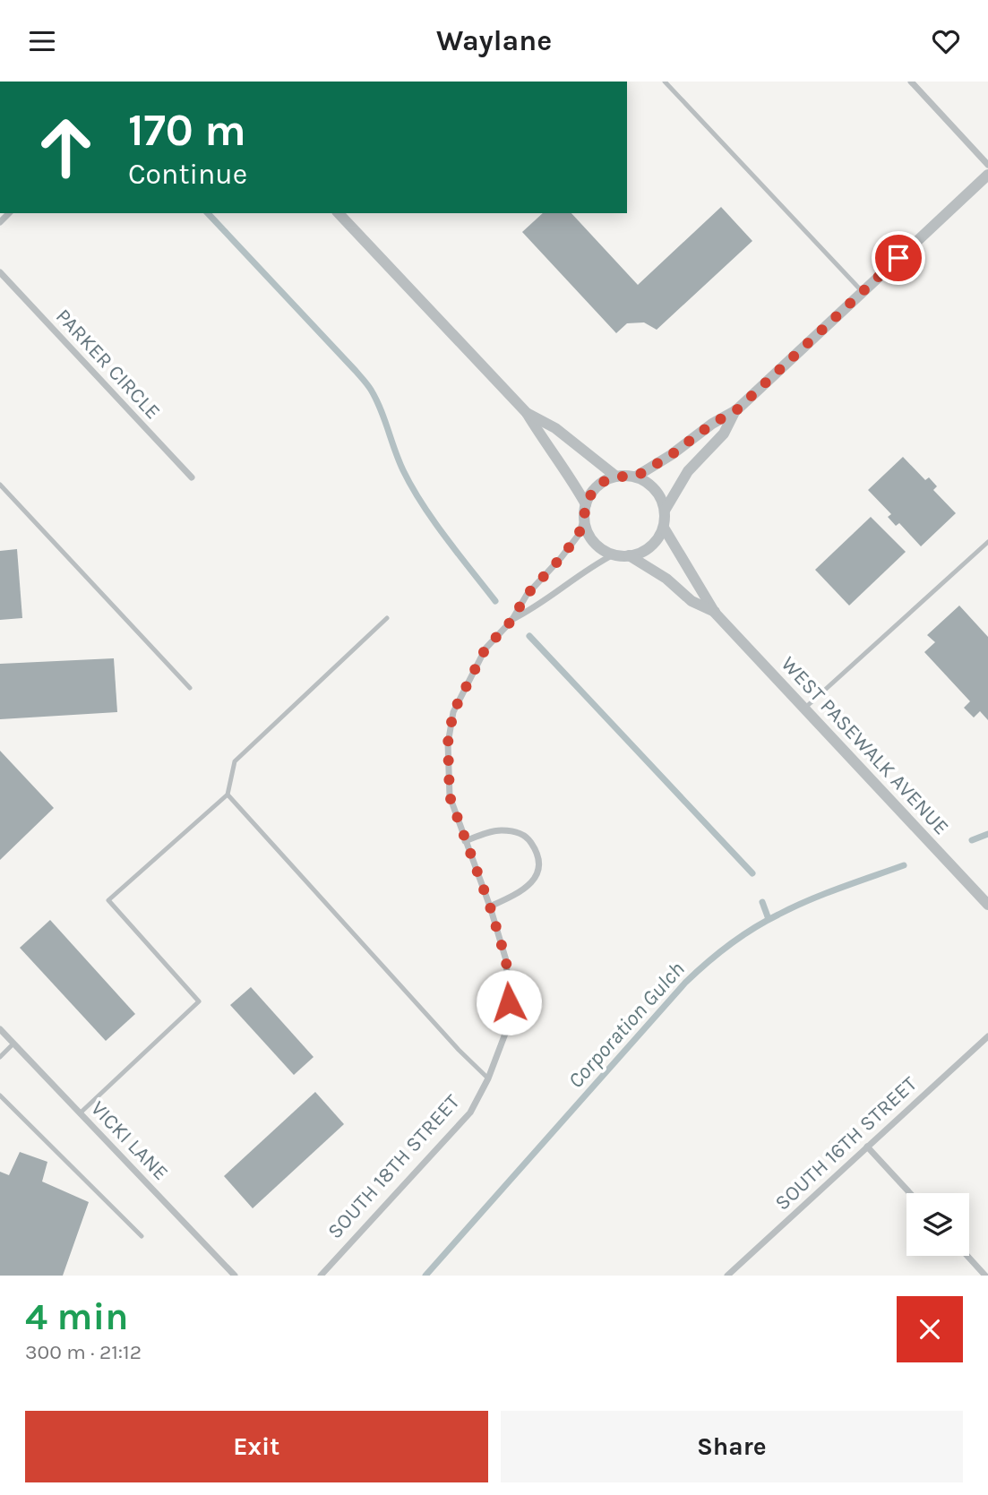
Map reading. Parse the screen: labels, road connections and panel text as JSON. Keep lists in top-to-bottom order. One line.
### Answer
{"streets":{"street":["PARKER CIRCLE","WEST PASEWALK AVENUE","VICKI LANE","SOUTH 16TH STREET","SOUTH 18TH STREET"]},"crossings":[["WEST PASEWALK AVENUE","SOUTH 18TH STREET"]],"water":["Corporation Gulch"],"page":{"header":"Waylane","turn":["170 m","Continue"],"heading":["4 min","300 m · 21:12"],"buttons":["Exit","Share"]}}
